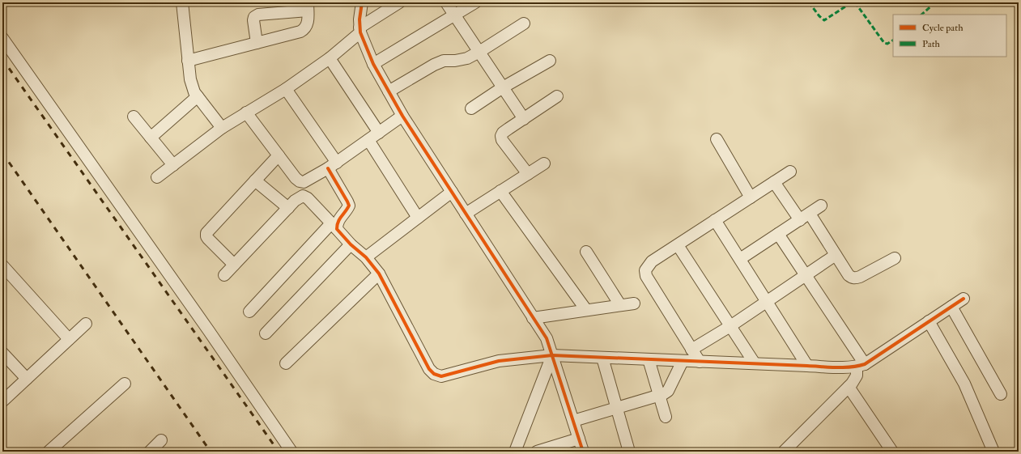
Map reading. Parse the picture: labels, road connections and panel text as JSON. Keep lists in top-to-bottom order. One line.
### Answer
{"legend":["Cycle path","Path"]}
